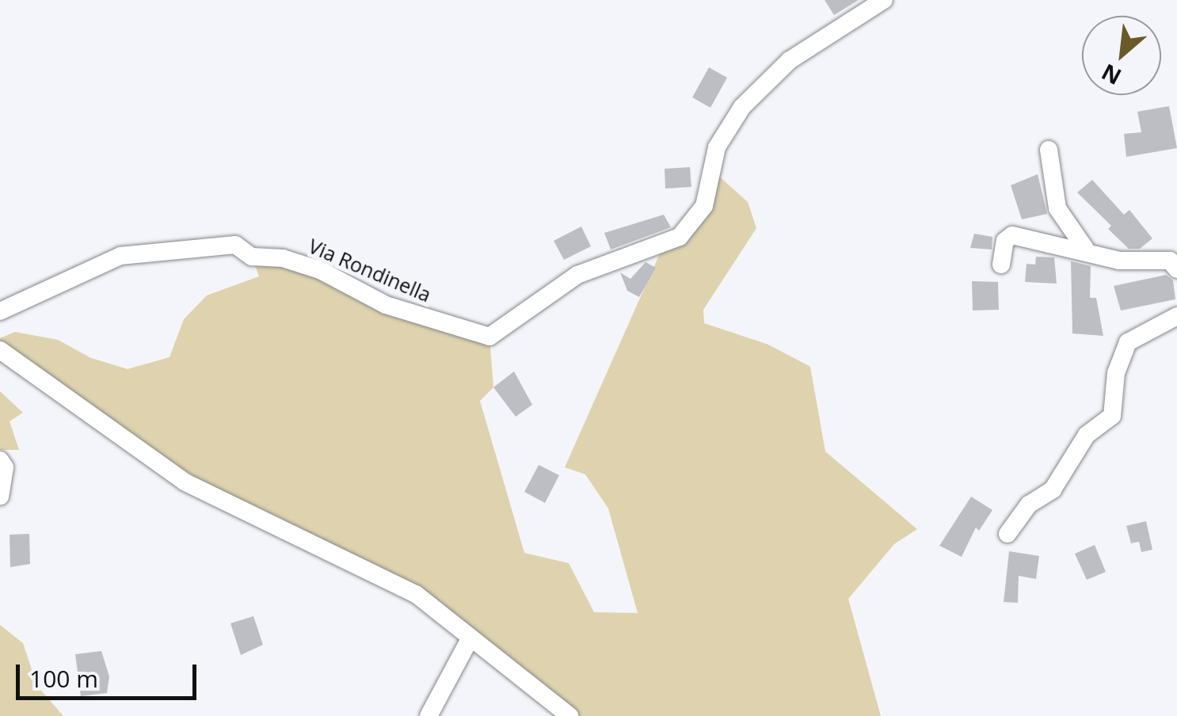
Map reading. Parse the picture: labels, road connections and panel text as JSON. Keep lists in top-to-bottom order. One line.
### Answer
{"streets":{"street":["Via Rondinella"]},"scale_bar":"100 m","north":"bottom left"}
